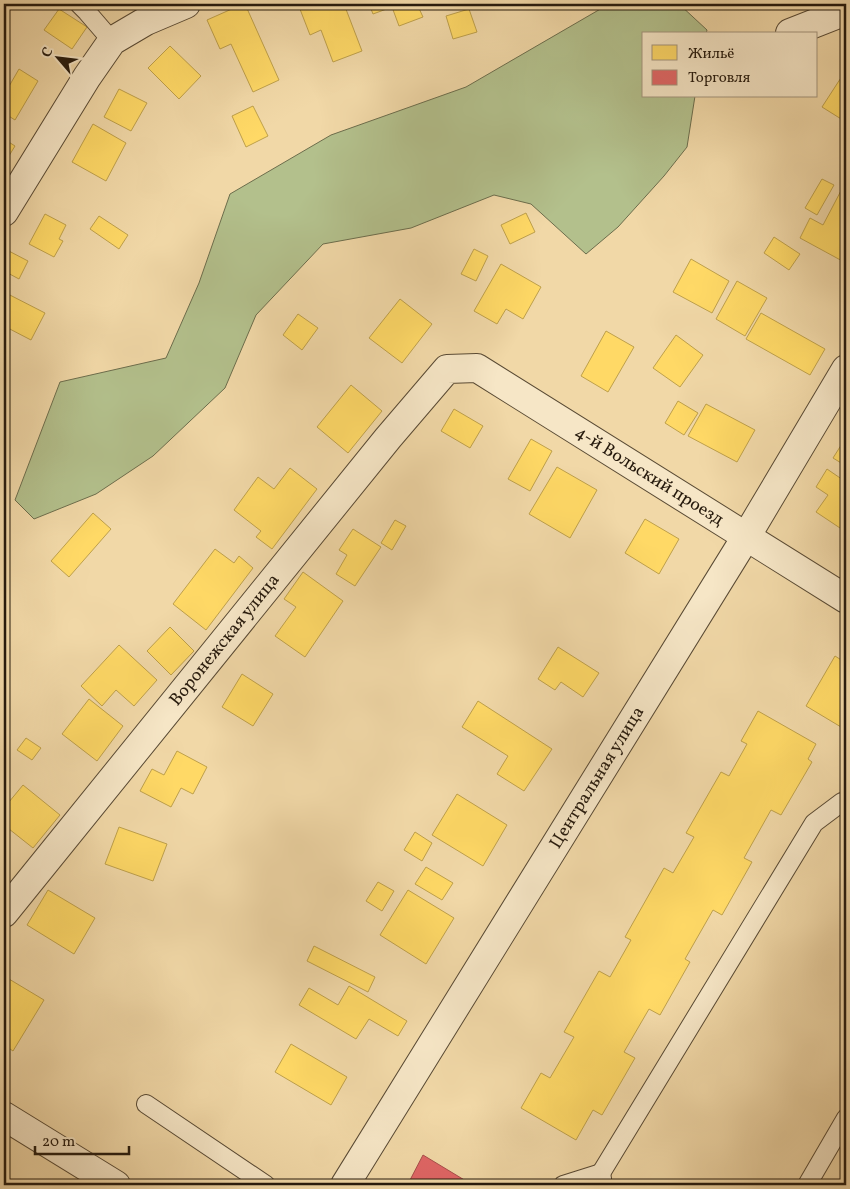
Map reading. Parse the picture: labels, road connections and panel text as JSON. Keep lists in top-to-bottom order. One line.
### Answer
{"streets":{"street":["4-й Вольский проезд","Воронежская улица","Центральная улица"]},"crossings":[["4-й Вольский проезд","Воронежская улица"],["4-й Вольский проезд","Центральная улица"]],"legend":["Жильё","Торговля"],"scale_bar":"20 m","north":"top left"}
